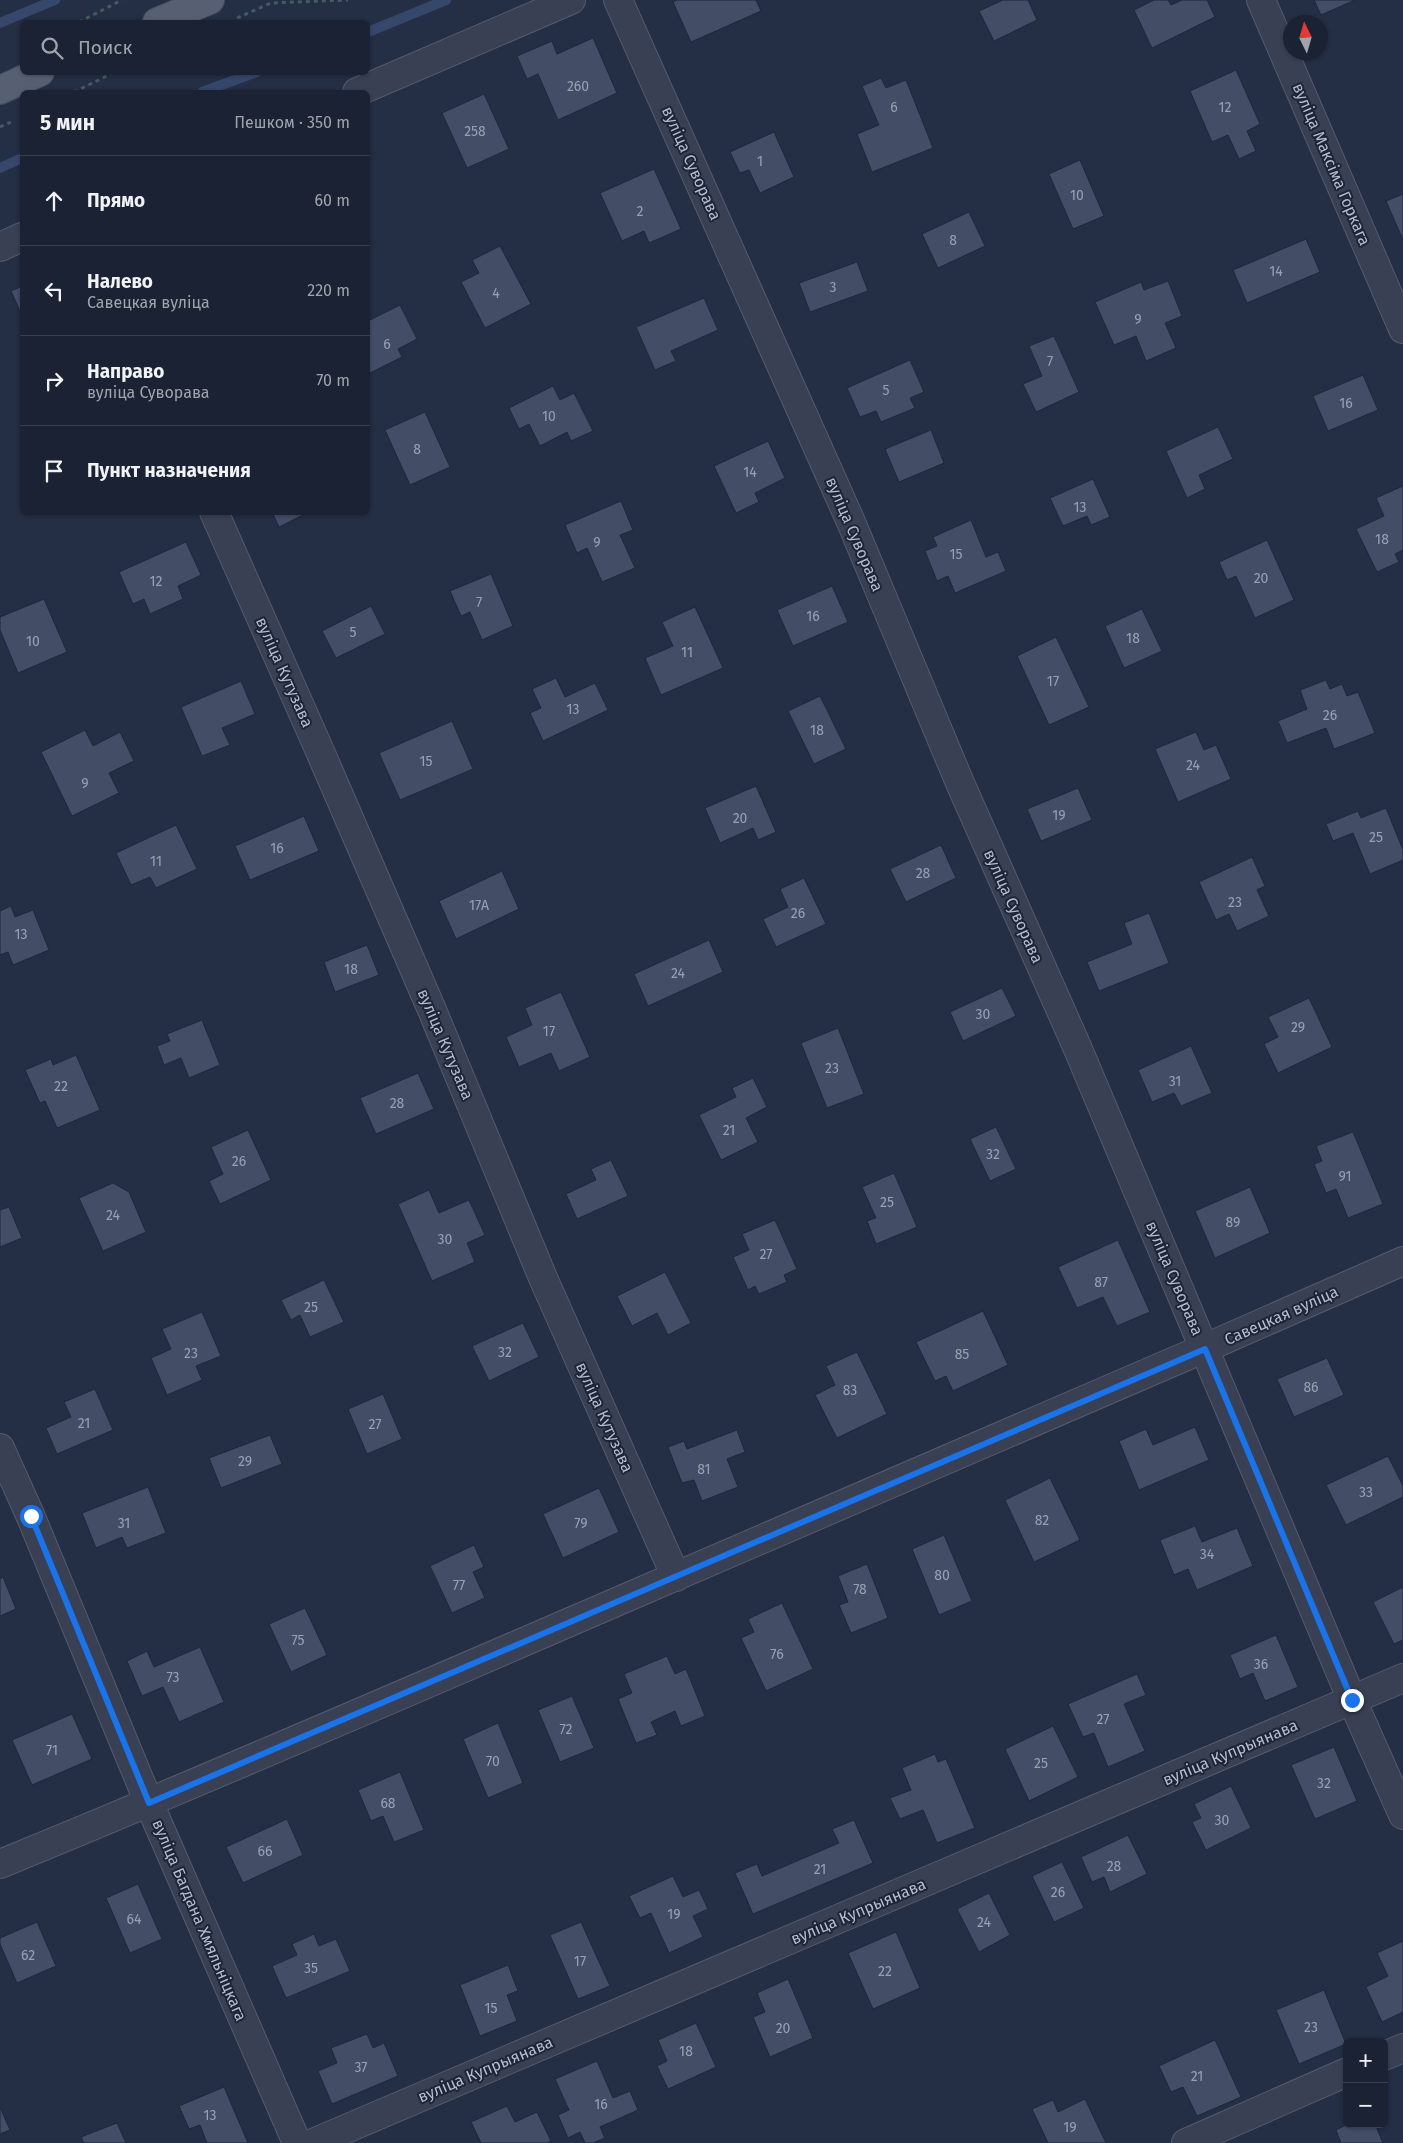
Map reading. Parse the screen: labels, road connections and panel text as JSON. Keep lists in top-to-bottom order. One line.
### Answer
{"streets":{"street":["вуліца Суворава","вуліца Максіма Горкага","вуліца Кутузава","Савецкая вуліца","вуліца Купрыянава","вуліца Багдана Хмяльніцкага"]},"crossings":[["вуліца Суворава","Савецкая вуліца"],["вуліца Суворава","вуліца Купрыянава"],["вуліца Кутузава","Савецкая вуліца"],["Савецкая вуліца","вуліца Багдана Хмяльніцкага"]],"house_numbers":["260","6","12","258","1","10","2","8","14","3","4","9","6","7","5","16","10","8","14","13","18","9","15","20","12","7","16","5","18","10","11","17","13","26","18","15","24","9","19","20","25","16","11","28","23","17А","26","13","18","24","30","29","17","23","31","22","28","21","32","26","91","25","24","89","30","27","87","25","32","23","85","86","83","21","27","29","81","33","82","31","79","34","80","77","78","75","76","36","73","27","72","71","70","25","32","68","30","66","28","21","26","19","64","24","62","17","35","22","15","23","20","18","37","21","16","13","19"],"north":"top","page":{"search":"Поиск","heading":["5 мин","Пешком · 350 m"],"list":[["Прямо","60 m"],["Налево","Савецкая вуліца","220 m"],["Направо","вуліца Суворава","70 m"],"Пункт назначения"],"map_buttons":["+","−"]}}
